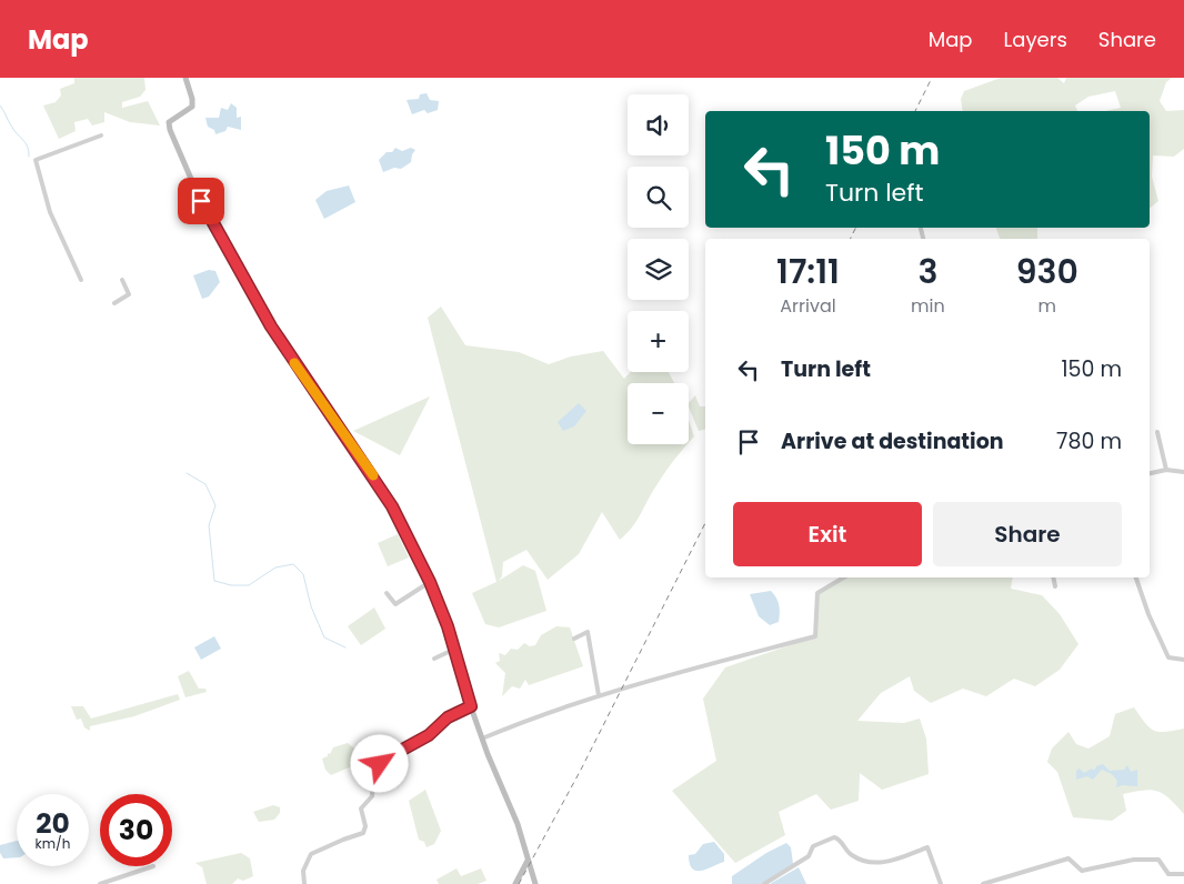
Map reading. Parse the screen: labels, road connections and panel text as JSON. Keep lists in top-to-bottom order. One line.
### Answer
{"page":{"header":"Map","nav":["Map","Layers","Share"],"map_buttons":["+","−"],"turn":["150 m","Turn left"],"eta":["17:11","Arrival","3","min","930","m"],"list":[{"name":"Turn left","value":"150 m"},{"name":"Arrive at destination","value":"780 m"}],"buttons":["Exit","Share"],"speed":"20 km/h","limit":"30"}}
